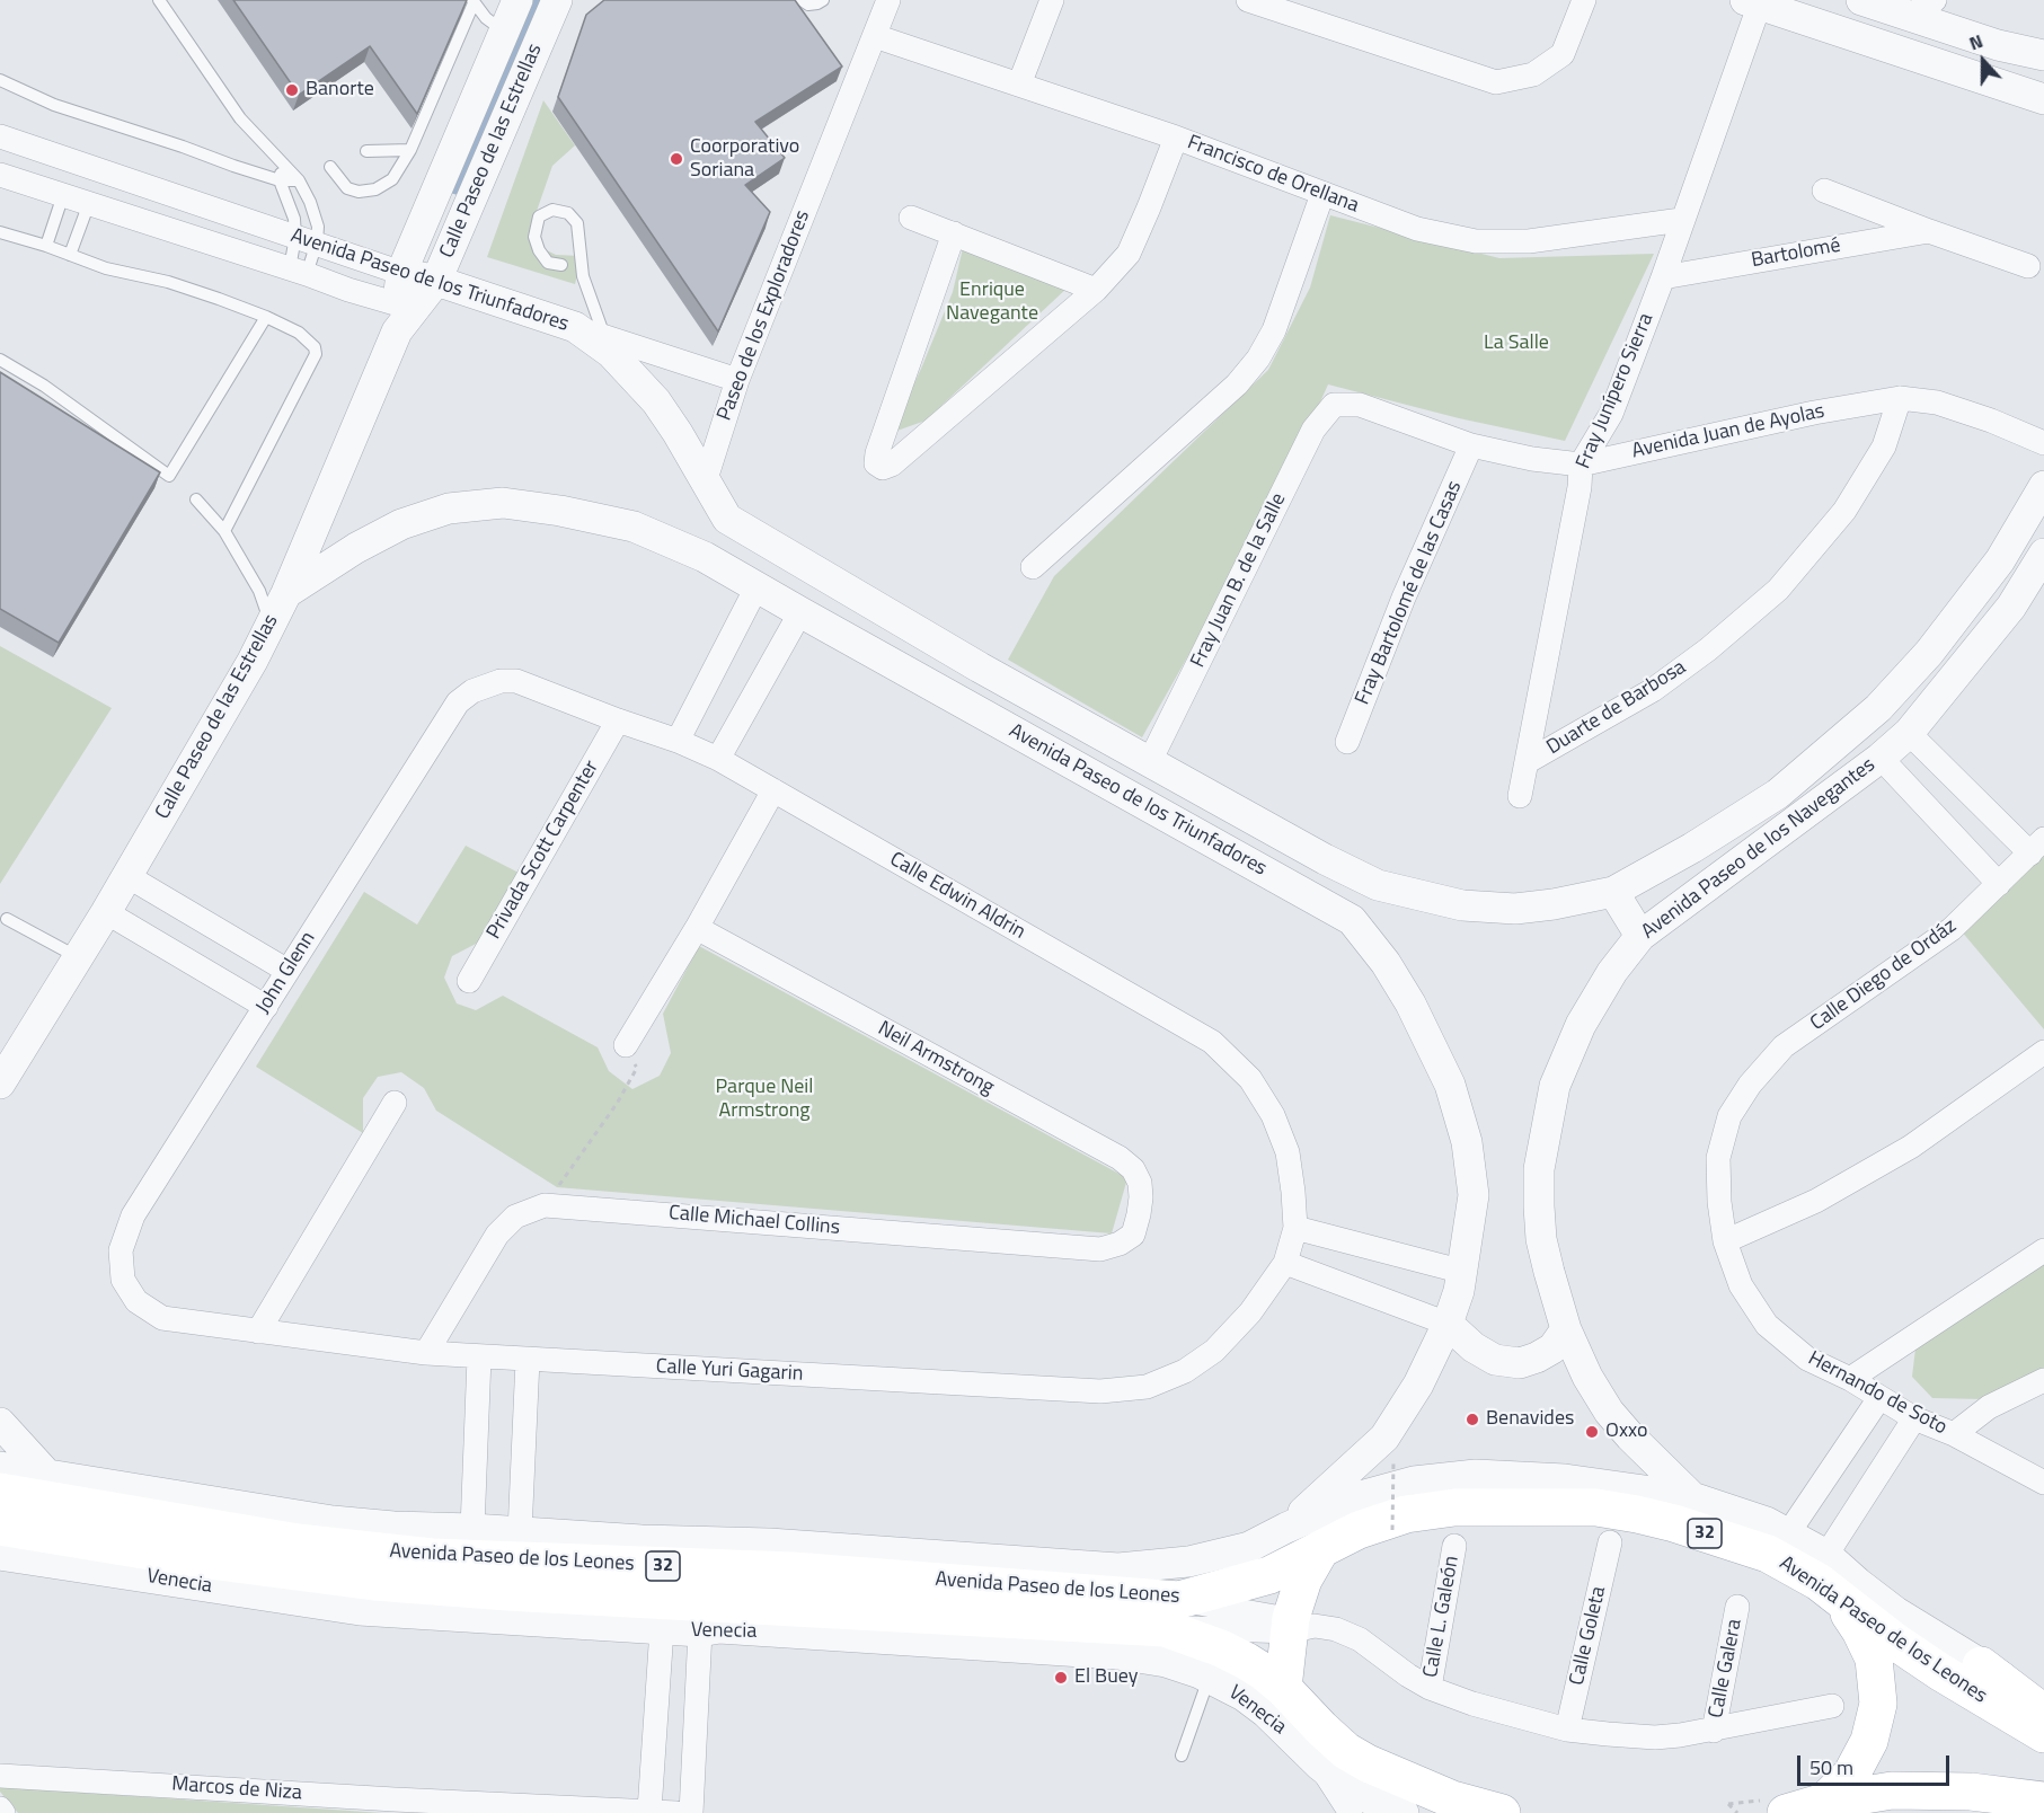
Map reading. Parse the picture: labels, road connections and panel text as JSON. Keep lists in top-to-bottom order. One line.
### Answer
{"streets":{"main road":["32","Avenida Paseo de los Leones"],"street":["Calle Paseo de las Estrellas","Francisco de Orellana","Bartolomé","Avenida Paseo de los Triunfadores","Paseo de los Exploradores","Fray Junípero Sierra","Avenida Juan de Ayolas","Fray Juan B. de la Salle","Fray Bartolomé de las Casas","Duarte de Barbosa","Avenida Paseo de los Navegantes","Privada Scott Carpenter","Calle Edwin Aldrin","John Glenn","Calle Diego de Ordáz","Neil Armstrong","Calle Michael Collins","Calle Yuri Gagarin","Hernando de Soto","Venecia","Calle L. Galeón","Calle Goleta","Calle Galera","Marcos de Niza"]},"crossings":[["Calle Paseo de las Estrellas","Avenida Paseo de los Triunfadores"],["Francisco de Orellana","Paseo de los Exploradores"],["Francisco de Orellana","Fray Junípero Sierra"],["Bartolomé","Fray Junípero Sierra"],["Avenida Paseo de los Triunfadores","Paseo de los Exploradores"],["Avenida Paseo de los Triunfadores","Fray Juan B. de la Salle"],["Avenida Paseo de los Triunfadores","Avenida Paseo de los Navegantes"],["Fray Junípero Sierra","Avenida Juan de Ayolas"],["Fray Junípero Sierra","Duarte de Barbosa"],["Avenida Juan de Ayolas","Fray Juan B. de la Salle"],["Avenida Juan de Ayolas","Fray Bartolomé de las Casas"],["Avenida Juan de Ayolas","Duarte de Barbosa"],["Privada Scott Carpenter","Calle Edwin Aldrin"],["Calle Edwin Aldrin","John Glenn"],["Calle Edwin Aldrin","Calle Yuri Gagarin"],["John Glenn","Calle Yuri Gagarin"],["Calle Diego de Ordáz","Hernando de Soto"],["Neil Armstrong","Calle Michael Collins"],["Calle Michael Collins","Calle Yuri Gagarin"]],"parks":["Enrique Navegante","La Salle","Parque Neil Armstrong"],"places":["Banorte","Coorporativo Soriana","Benavides","Oxxo","El Buey"],"scale_bar":"50 m","north":"top"}
